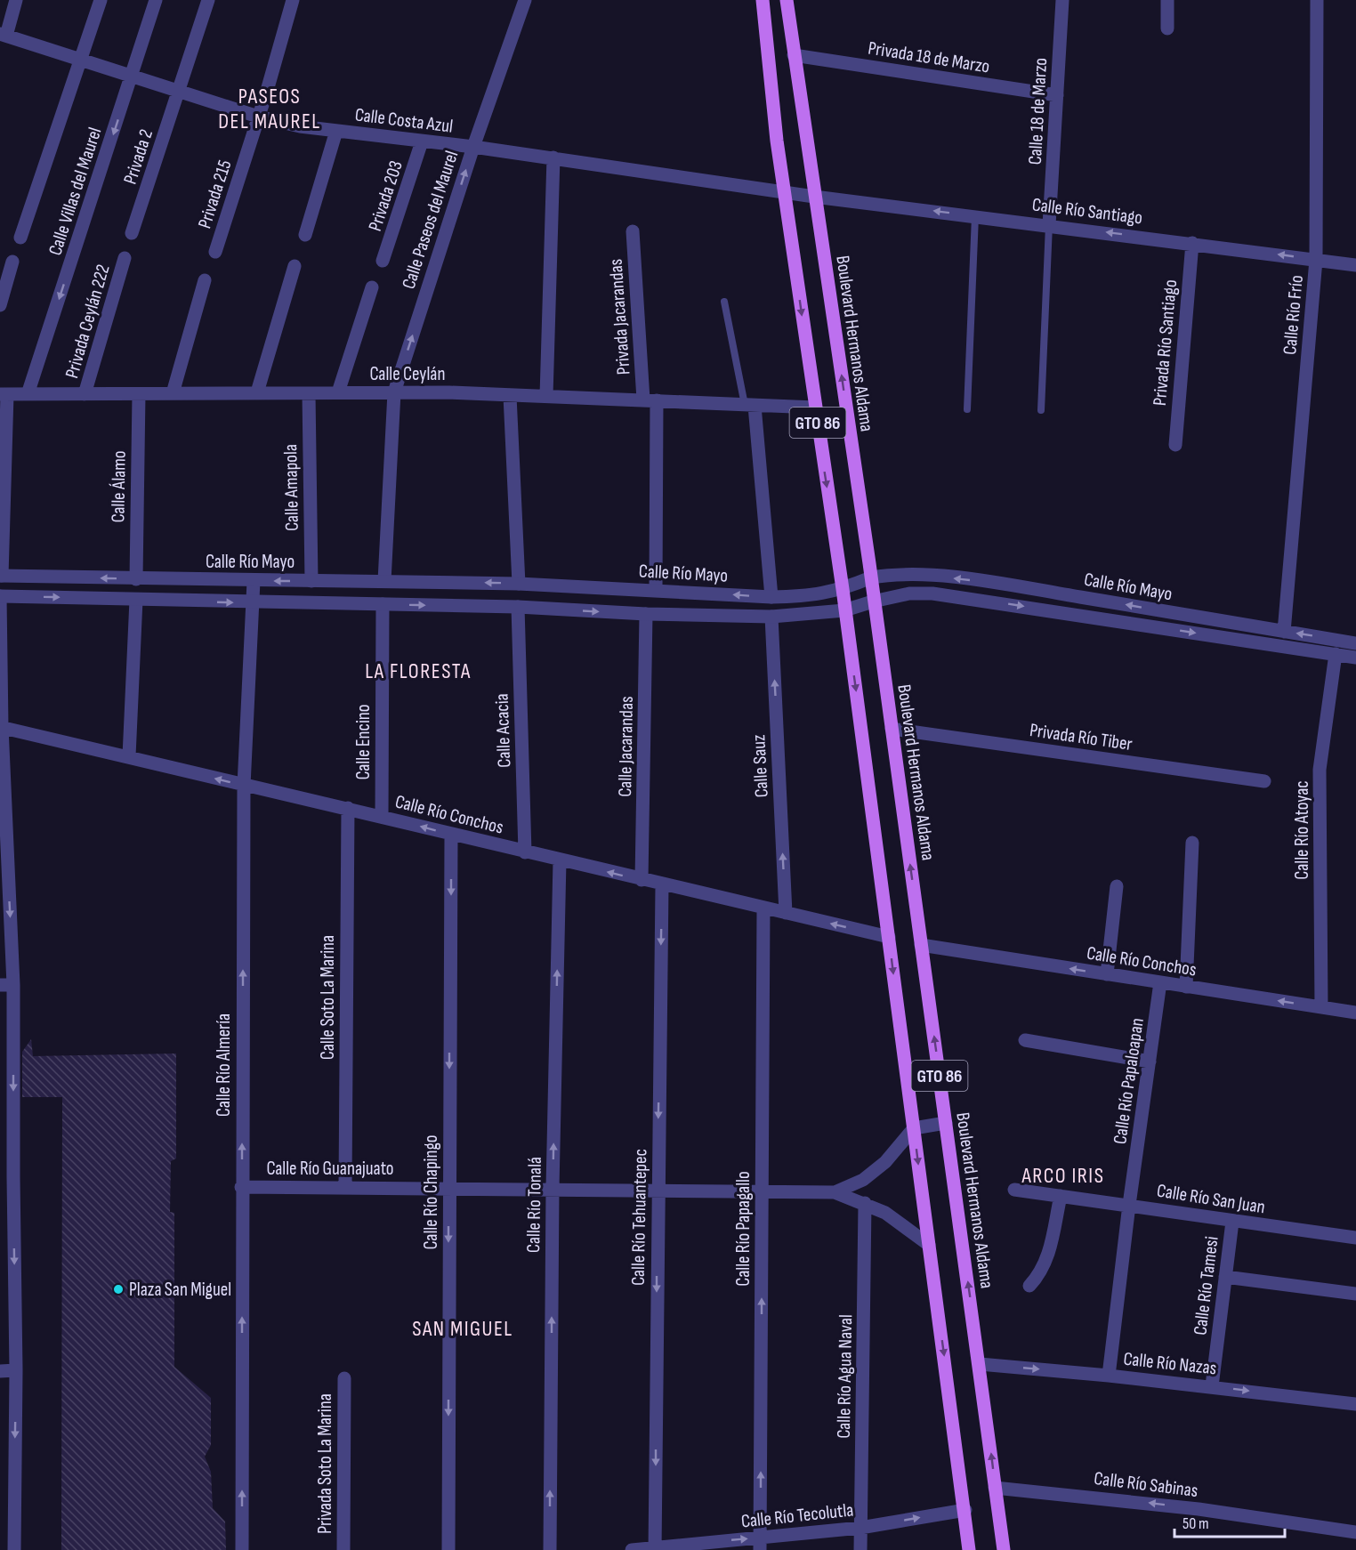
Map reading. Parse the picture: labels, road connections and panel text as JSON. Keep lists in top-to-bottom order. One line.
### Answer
{"streets":{"main road":["Boulevard Hermanos Aldama","GTO 86"],"street":["Privada 18 de Marzo","Calle 18 de Marzo","Calle Costa Azul","Privada 2","Calle Villas del Maurel","Privada 215","Privada 203","Calle Río Santiago","Calle Paseos del Maurel","Calle Río Frío","Privada Jacarandas","Privada Ceylán 222","Privada Río Santiago","Calle Ceylán","Calle Álamo","Calle Amapola","Calle Río Mayo","Calle Acacia","Privada Río Tiber","Calle Encino","Calle Jacarandas","Calle Sauz","Calle Río Conchos","Calle Río Atoyac","Calle Soto La Marina","Calle Río Almería","Calle Río Papaloapan","Calle Río Guanajuato","Calle Río Chapingo","Calle Río San Juan","Calle Río Tonalá","Calle Río Tehuantepec","Calle Río Papagallo","Calle Río Tamesi","Calle Río Nazas","Calle Río Agua Naval","Privada Soto La Marina","Calle Río Sabinas","Calle Río Tecolutla"]},"crossings":[["Privada 18 de Marzo","Calle 18 de Marzo"],["Privada 18 de Marzo","Boulevard Hermanos Aldama"],["Calle 18 de Marzo","Calle Río Santiago"],["Calle Costa Azul","Privada 2"],["Calle Costa Azul","Calle Villas del Maurel"],["Calle Costa Azul","Privada 215"],["Calle Costa Azul","Privada 203"],["Calle Costa Azul","Calle Río Santiago"],["Calle Costa Azul","Calle Paseos del Maurel"],["Calle Costa Azul","Boulevard Hermanos Aldama"],["Calle Costa Azul","GTO 86"],["Calle Villas del Maurel","Calle Ceylán"],["Calle Río Santiago","Calle Río Frío"],["Calle Río Santiago","Privada Río Santiago"],["Calle Río Santiago","Boulevard Hermanos Aldama"],["Calle Paseos del Maurel","Calle Ceylán"],["Calle Río Frío","Calle Río Mayo"],["Privada Jacarandas","Calle Ceylán"],["Privada Ceylán 222","Calle Ceylán"],["Boulevard Hermanos Aldama","Calle Río Mayo"],["Boulevard Hermanos Aldama","Privada Río Tiber"],["Boulevard Hermanos Aldama","Calle Río Conchos"],["Boulevard Hermanos Aldama","Calle Río Nazas"],["Boulevard Hermanos Aldama","Calle Río Sabinas"],["Calle Ceylán","GTO 86"],["Calle Ceylán","Calle Álamo"],["Calle Ceylán","Calle Amapola"],["GTO 86","Calle Río Mayo"],["GTO 86","Calle Río Conchos"],["GTO 86","Calle Río Guanajuato"],["GTO 86","Calle Río Tecolutla"],["Calle Álamo","Calle Río Mayo"],["Calle Amapola","Calle Río Mayo"],["Calle Río Mayo","Calle Acacia"],["Calle Río Mayo","Calle Encino"],["Calle Río Mayo","Calle Jacarandas"],["Calle Río Mayo","Calle Sauz"],["Calle Río Mayo","Calle Río Atoyac"],["Calle Río Mayo","Calle Río Almería"],["Calle Acacia","Calle Río Conchos"],["Calle Encino","Calle Río Conchos"],["Calle Jacarandas","Calle Río Conchos"],["Calle Sauz","Calle Río Conchos"],["Calle Río Conchos","Calle Río Atoyac"],["Calle Río Conchos","Calle Soto La Marina"],["Calle Río Conchos","Calle Río Almería"],["Calle Río Conchos","Calle Río Papaloapan"],["Calle Río Conchos","Calle Río Chapingo"],["Calle Río Conchos","Calle Río Tonalá"],["Calle Río Conchos","Calle Río Tehuantepec"],["Calle Río Conchos","Calle Río Papagallo"],["Calle Soto La Marina","Calle Río Guanajuato"],["Calle Río Almería","Calle Río Guanajuato"],["Calle Río Papaloapan","Calle Río San Juan"],["Calle Río Papaloapan","Calle Río Nazas"],["Calle Río Guanajuato","Calle Río Chapingo"],["Calle Río Guanajuato","Calle Río Tonalá"],["Calle Río Guanajuato","Calle Río Tehuantepec"],["Calle Río Guanajuato","Calle Río Papagallo"],["Calle Río Guanajuato","Calle Río Agua Naval"],["Calle Río San Juan","Calle Río Tamesi"],["Calle Río Tehuantepec","Calle Río Tecolutla"],["Calle Río Papagallo","Calle Río Tecolutla"],["Calle Río Tamesi","Calle Río Nazas"],["Calle Río Agua Naval","Calle Río Tecolutla"]],"one_way":["Calle Río Santiago","Calle Sauz","Calle Río Conchos","Calle Río Almería","Calle Río Chapingo","Calle Río Tonalá","Calle Río Tehuantepec","Calle Río Papagallo","Calle Río Sabinas","Calle Río Tecolutla"],"districts":["PASEOS DEL MAUREL","LA FLORESTA","ARCO IRIS","SAN MIGUEL"],"places":["Plaza San Miguel"],"scale_bar":"50 m"}
